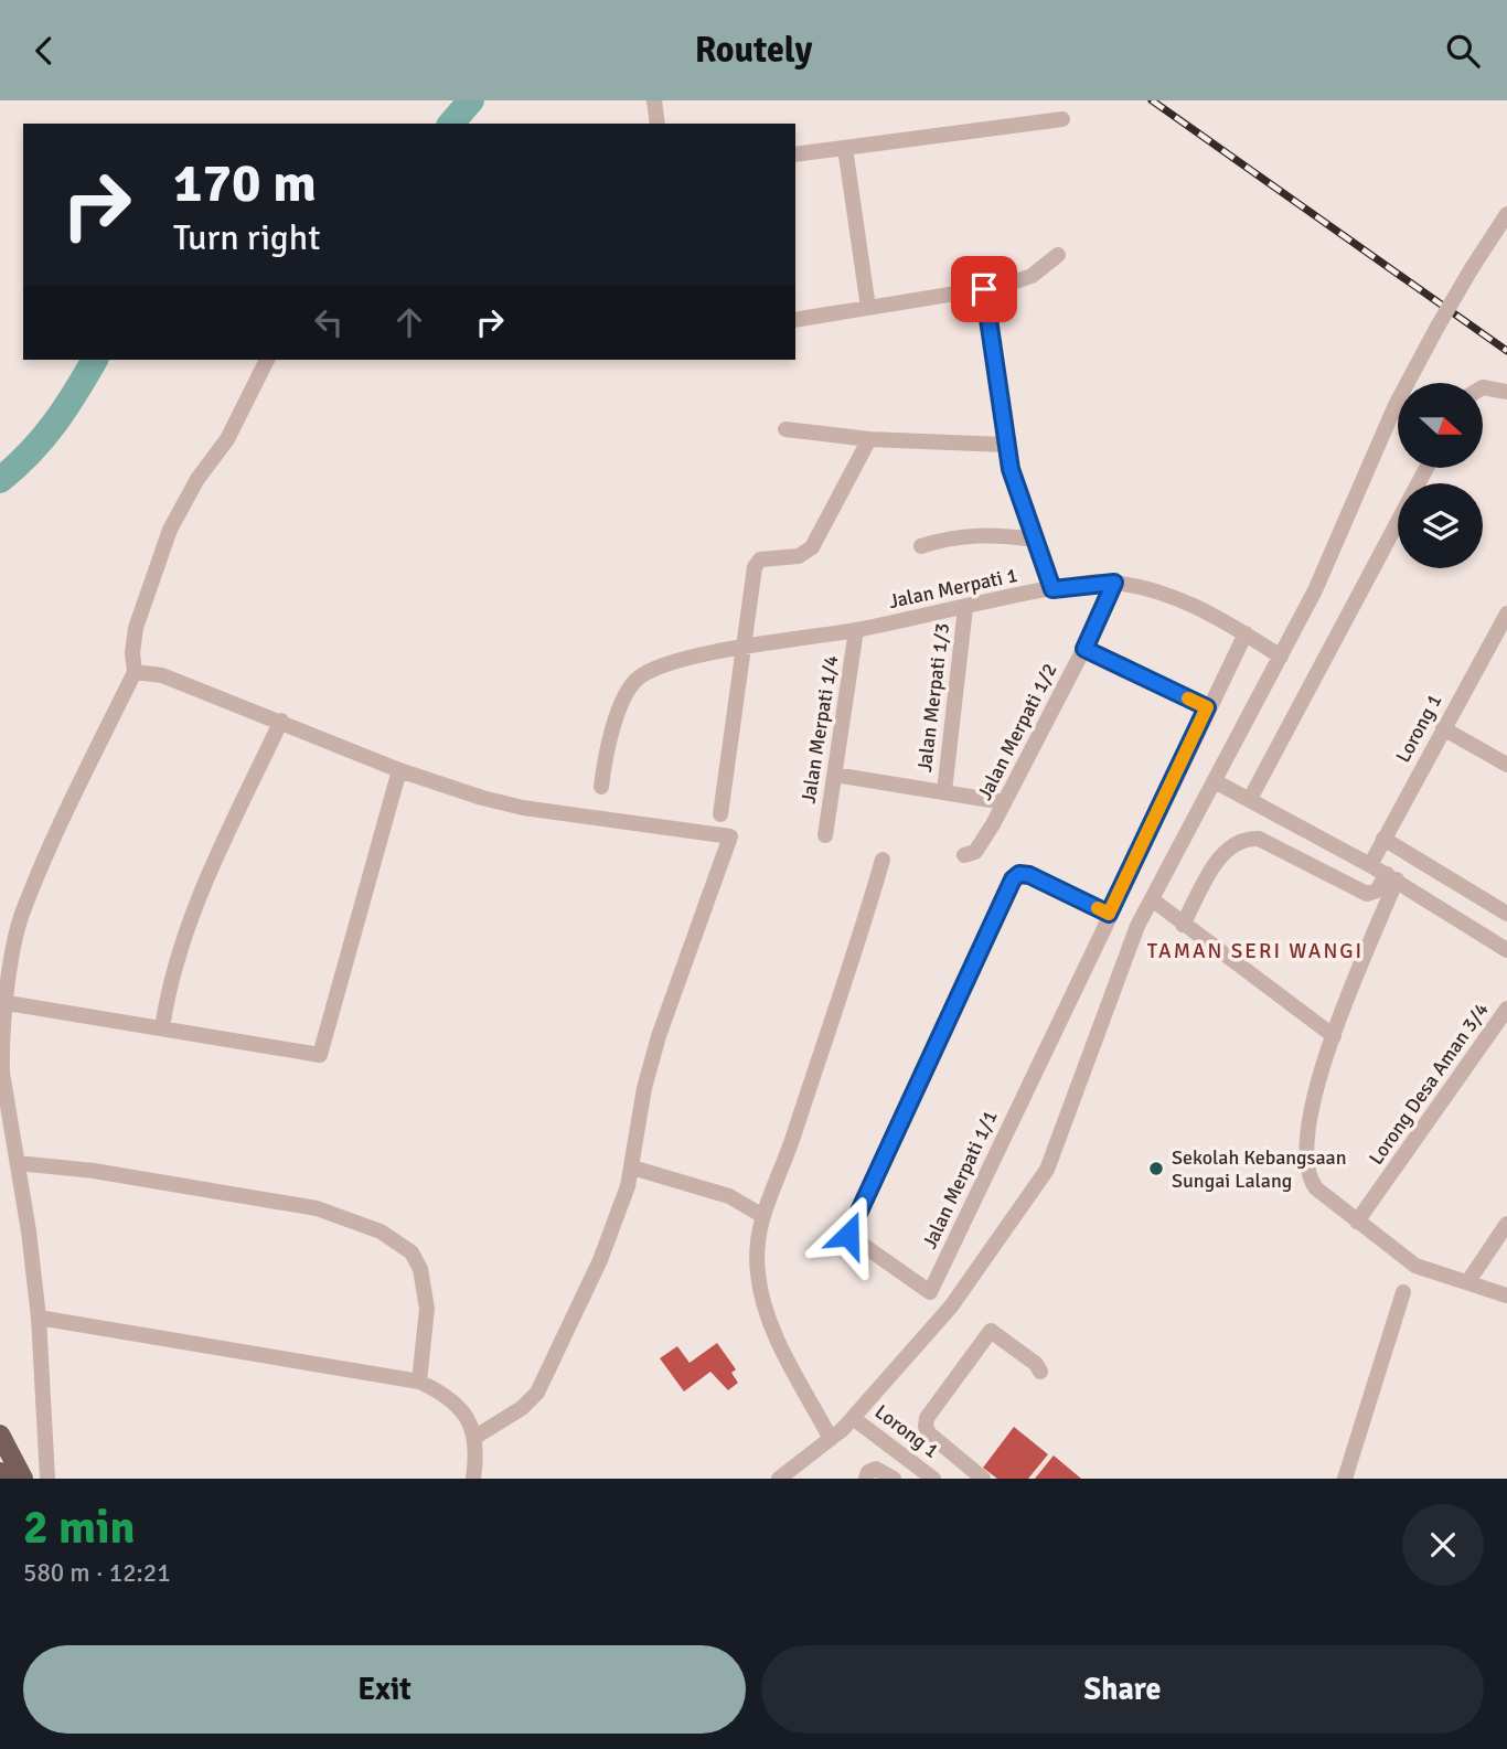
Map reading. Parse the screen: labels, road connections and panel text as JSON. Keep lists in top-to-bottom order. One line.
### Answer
{"streets":{"street":["Jalan Merpati 1","Jalan Merpati 1/3","Lorong 1","Jalan Merpati 1/4","Jalan Merpati 1/2","Lorong Desa Aman 3/4","Jalan Merpati 1/1"]},"crossings":[["Jalan Merpati 1","Jalan Merpati 1/3"],["Jalan Merpati 1","Jalan Merpati 1/4"],["Jalan Merpati 1","Jalan Merpati 1/2"],["Jalan Merpati 1","Jalan Merpati 1/1"]],"districts":["TAMAN SERI WANGI"],"places":["Sekolah Kebangsaan Sungai Lalang"],"north":"right","page":{"header":"Routely","turn":["170 m","Turn right"],"heading":["2 min","580 m · 12:21"],"buttons":["Exit","Share"]}}
